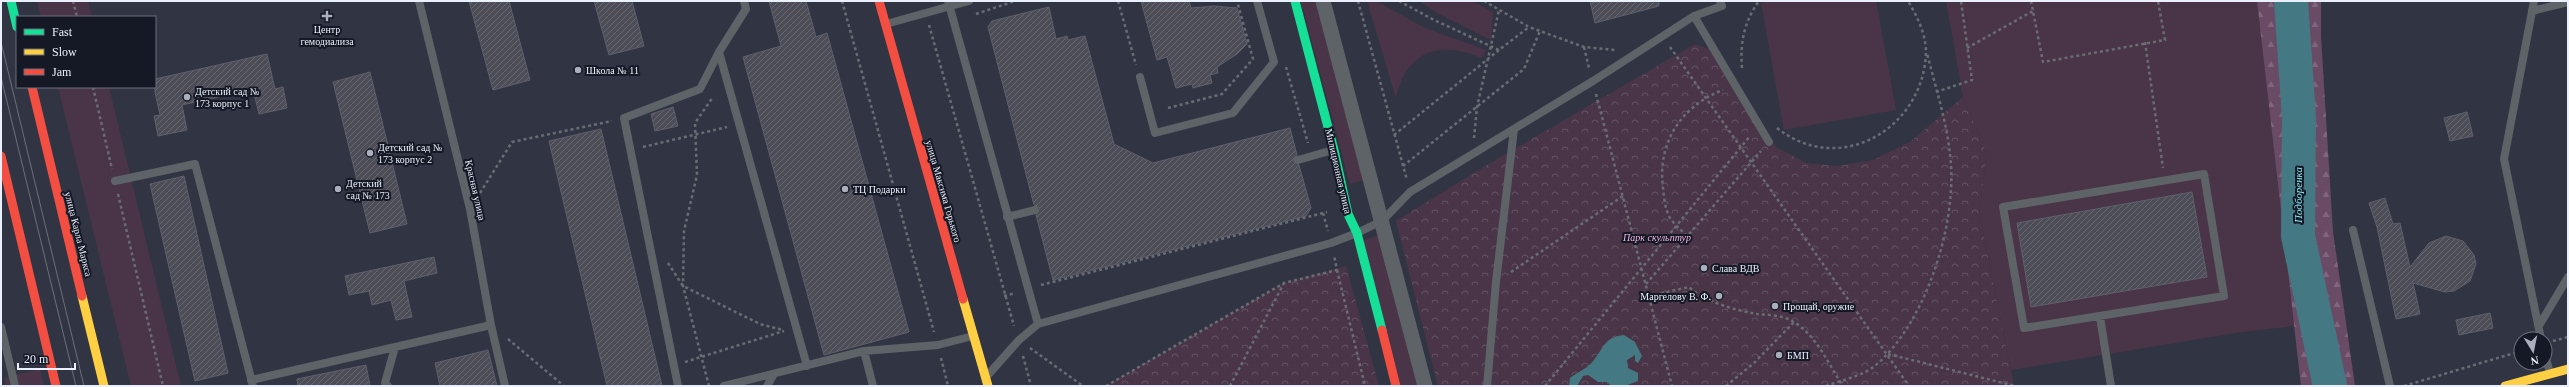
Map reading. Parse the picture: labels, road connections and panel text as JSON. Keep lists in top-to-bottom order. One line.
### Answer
{"streets":{"main road":["Милиционная улица","улица Максима Горького","улица Карла Маркса"],"lane":["Красная улица"]},"water":["Подборенка"],"parks":["Парк скульптур"],"places":{"health":["Центр гемодиализа"],"other":["Школа № 11","Детский сад № 173 корпус 1","Детский сад № 173 корпус 2","Детский сад № 173","ТЦ Подарки","Слава ВДВ","Маргелову В. Ф.","Прощай, оружие","БМП"]},"legend":["Fast","Slow","Jam"],"scale_bar":"20 m","north":"bottom"}
